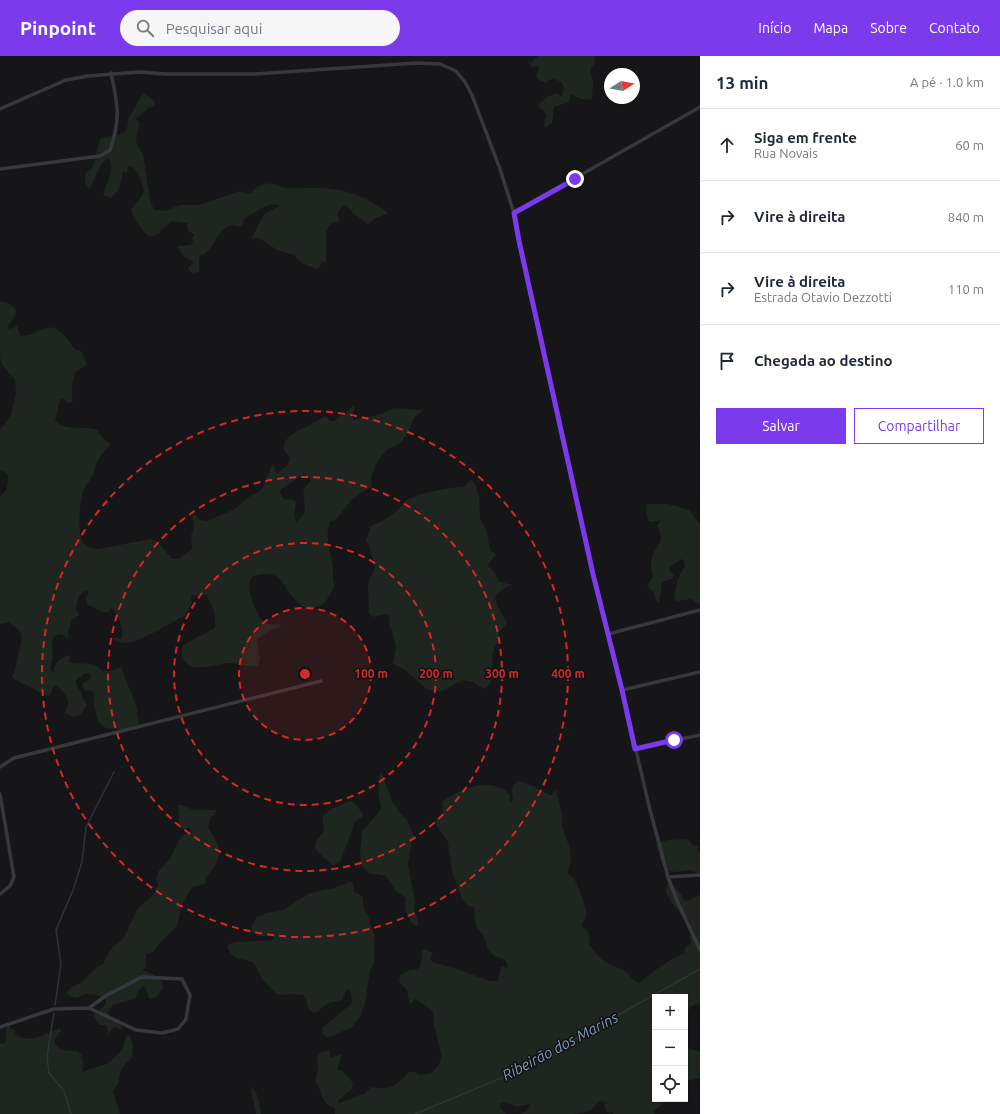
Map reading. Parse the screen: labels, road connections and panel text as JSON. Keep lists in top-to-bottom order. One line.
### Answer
{"water":["Ribeirão dos Marins"],"north":"right","page":{"header":"Pinpoint","search":"Pesquisar aqui","nav":["Início","Mapa","Sobre","Contato"],"heading":["13 min","A pé · 1.0 km"],"list":[["Siga em frente","Rua Novais","60 m"],["Vire à direita","840 m"],["Vire à direita","Estrada Otavio Dezzotti","110 m"],"Chegada ao destino"],"buttons":["Salvar","Compartilhar"],"map_buttons":["+","−"]},"rings":["100 m","200 m","300 m","400 m"]}
